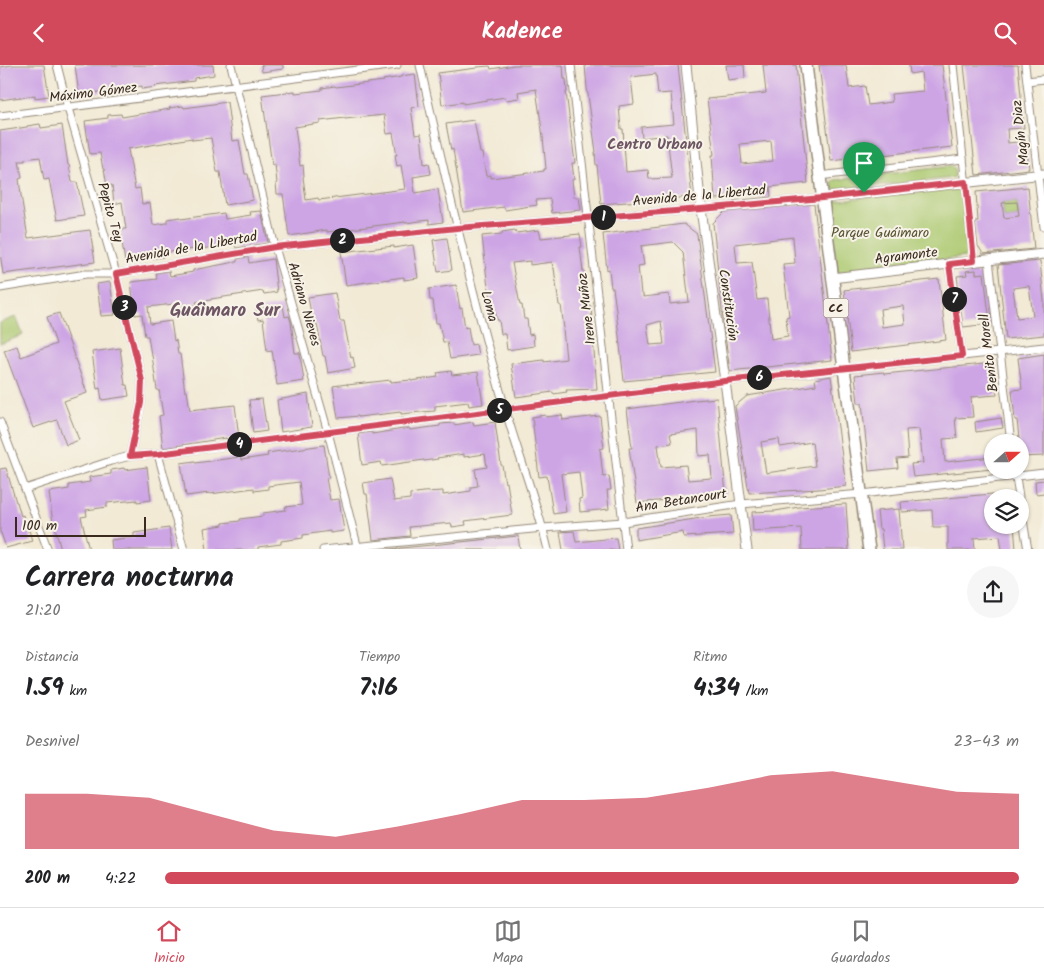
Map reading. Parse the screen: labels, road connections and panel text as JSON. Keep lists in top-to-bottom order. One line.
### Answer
{"streets":{"highway":["CC"],"street":["Máximo Gómez","Magín Diaz","Avenida de la Libertad","Pepito Tey","Agramonte","Adriano Nieves","Constitución","Loma","Irene Muñoz","Benito Morell","Ana Betancourt"]},"crossings":[["Máximo Gómez","Pepito Tey"],["Máximo Gómez","Adriano Nieves"],["Magín Diaz","Avenida de la Libertad"],["Avenida de la Libertad","Pepito Tey"],["Avenida de la Libertad","Adriano Nieves"],["Avenida de la Libertad","Constitución"],["Avenida de la Libertad","Loma"],["Avenida de la Libertad","CC"],["Avenida de la Libertad","Irene Muñoz"],["Agramonte","CC"],["Agramonte","Benito Morell"],["Adriano Nieves","Ana Betancourt"],["Constitución","Ana Betancourt"],["Loma","Ana Betancourt"],["CC","Ana Betancourt"],["Irene Muñoz","Ana Betancourt"]],"districts":["Centro Urbano","Guáimaro Sur"],"parks":["Parque Guáimaro"],"scale_bar":"100 m","north":"right","page":{"header":"Kadence","pins":["1","2","7","3","6","5","4"],"scale":"100 m","heading":["Carrera nocturna","21:20"],"stats":[["Distancia","1.59 km"],["Tiempo","7:16"],["Ritmo","4:34 /km"]],"chart":["Desnivel","23–43 m"],"list":[{"name":"200 m","note":"4:22"}],"tabs":["Inicio","Mapa","Guardados"]}}
